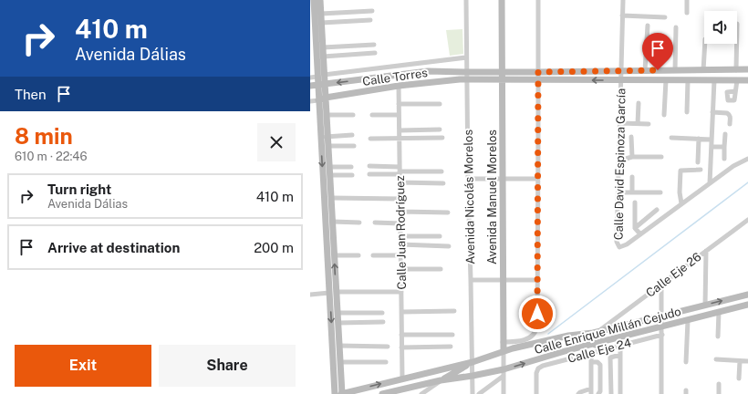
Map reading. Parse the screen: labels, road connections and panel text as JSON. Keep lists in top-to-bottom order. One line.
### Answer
{"streets":{"main road":["Calle Torres","Avenida Manuel Morelos","Calle Enrique Millán Cejudo"],"street":["Calle David Espinoza García","Avenida Nicolás Morelos","Calle Juan Rodríguez","Calle Eje 26","Calle Eje 24"]},"crossings":[["Calle Torres","Calle David Espinoza García"],["Calle Torres","Avenida Nicolás Morelos"],["Calle Torres","Avenida Manuel Morelos"],["Calle Torres","Calle Juan Rodríguez"],["Avenida Nicolás Morelos","Calle Enrique Millán Cejudo"],["Avenida Manuel Morelos","Calle Enrique Millán Cejudo"],["Calle Eje 26","Calle Enrique Millán Cejudo"]],"page":{"turn":["410 m","Avenida Dálias"],"then":"Then","heading":["8 min","610 m · 22:46"],"list":[{"name":"Turn right","note":"Avenida Dálias","value":"410 m"},{"name":"Arrive at destination","value":"200 m"}],"buttons":["Exit","Share"]}}
